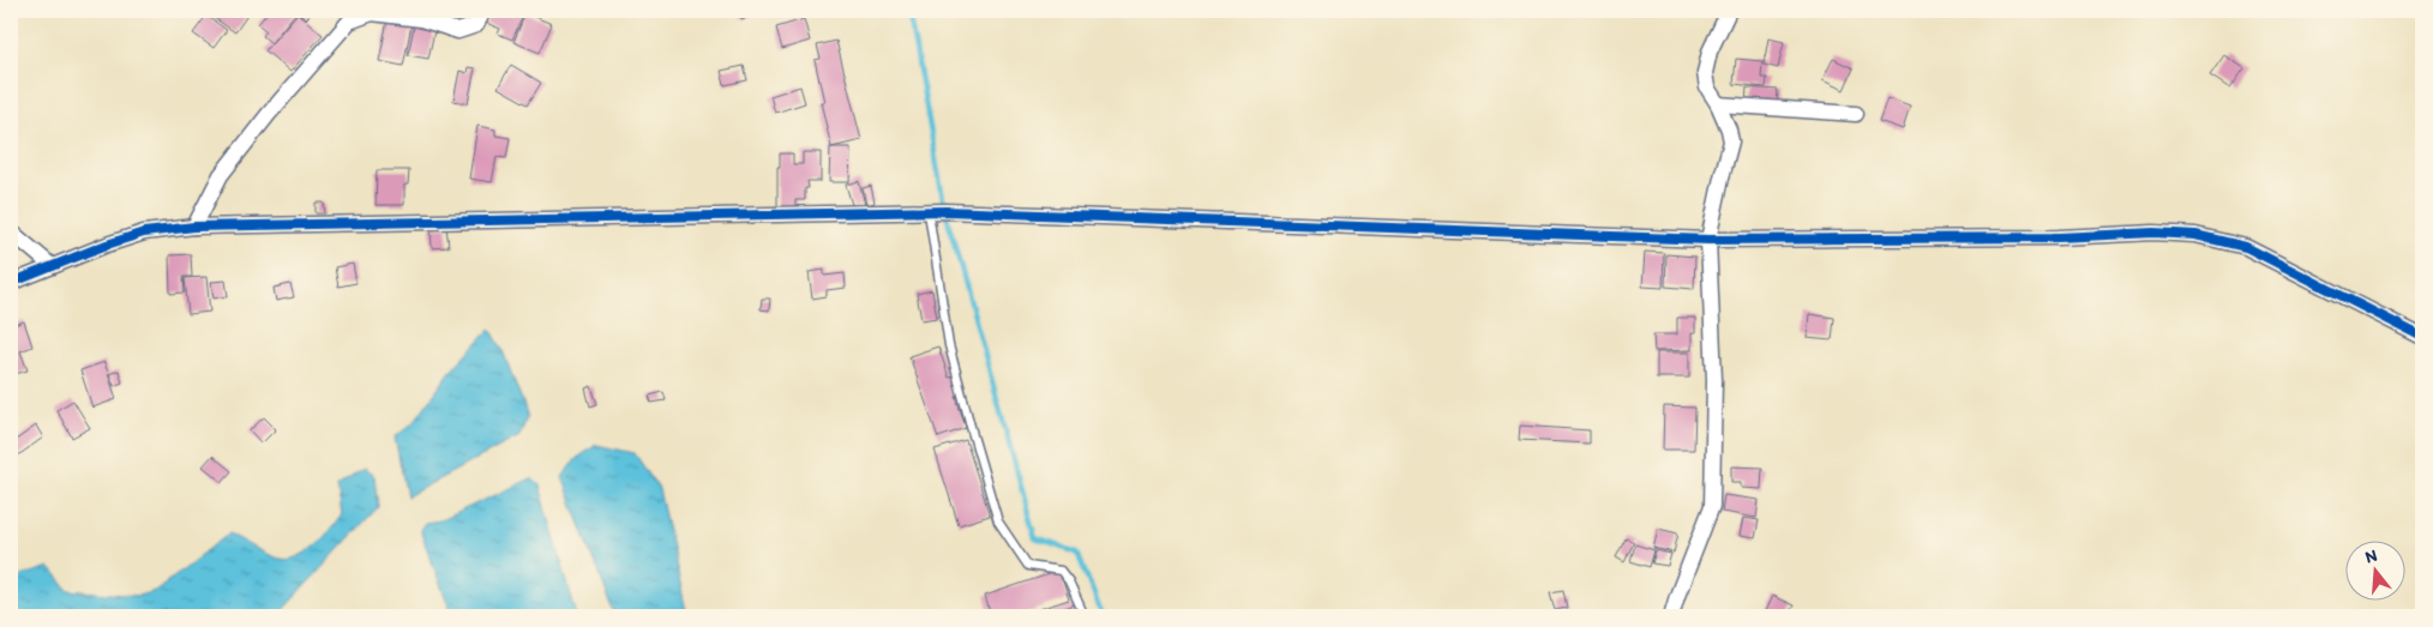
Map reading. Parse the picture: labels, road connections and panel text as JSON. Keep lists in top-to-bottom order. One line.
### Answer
{"north":"top"}
